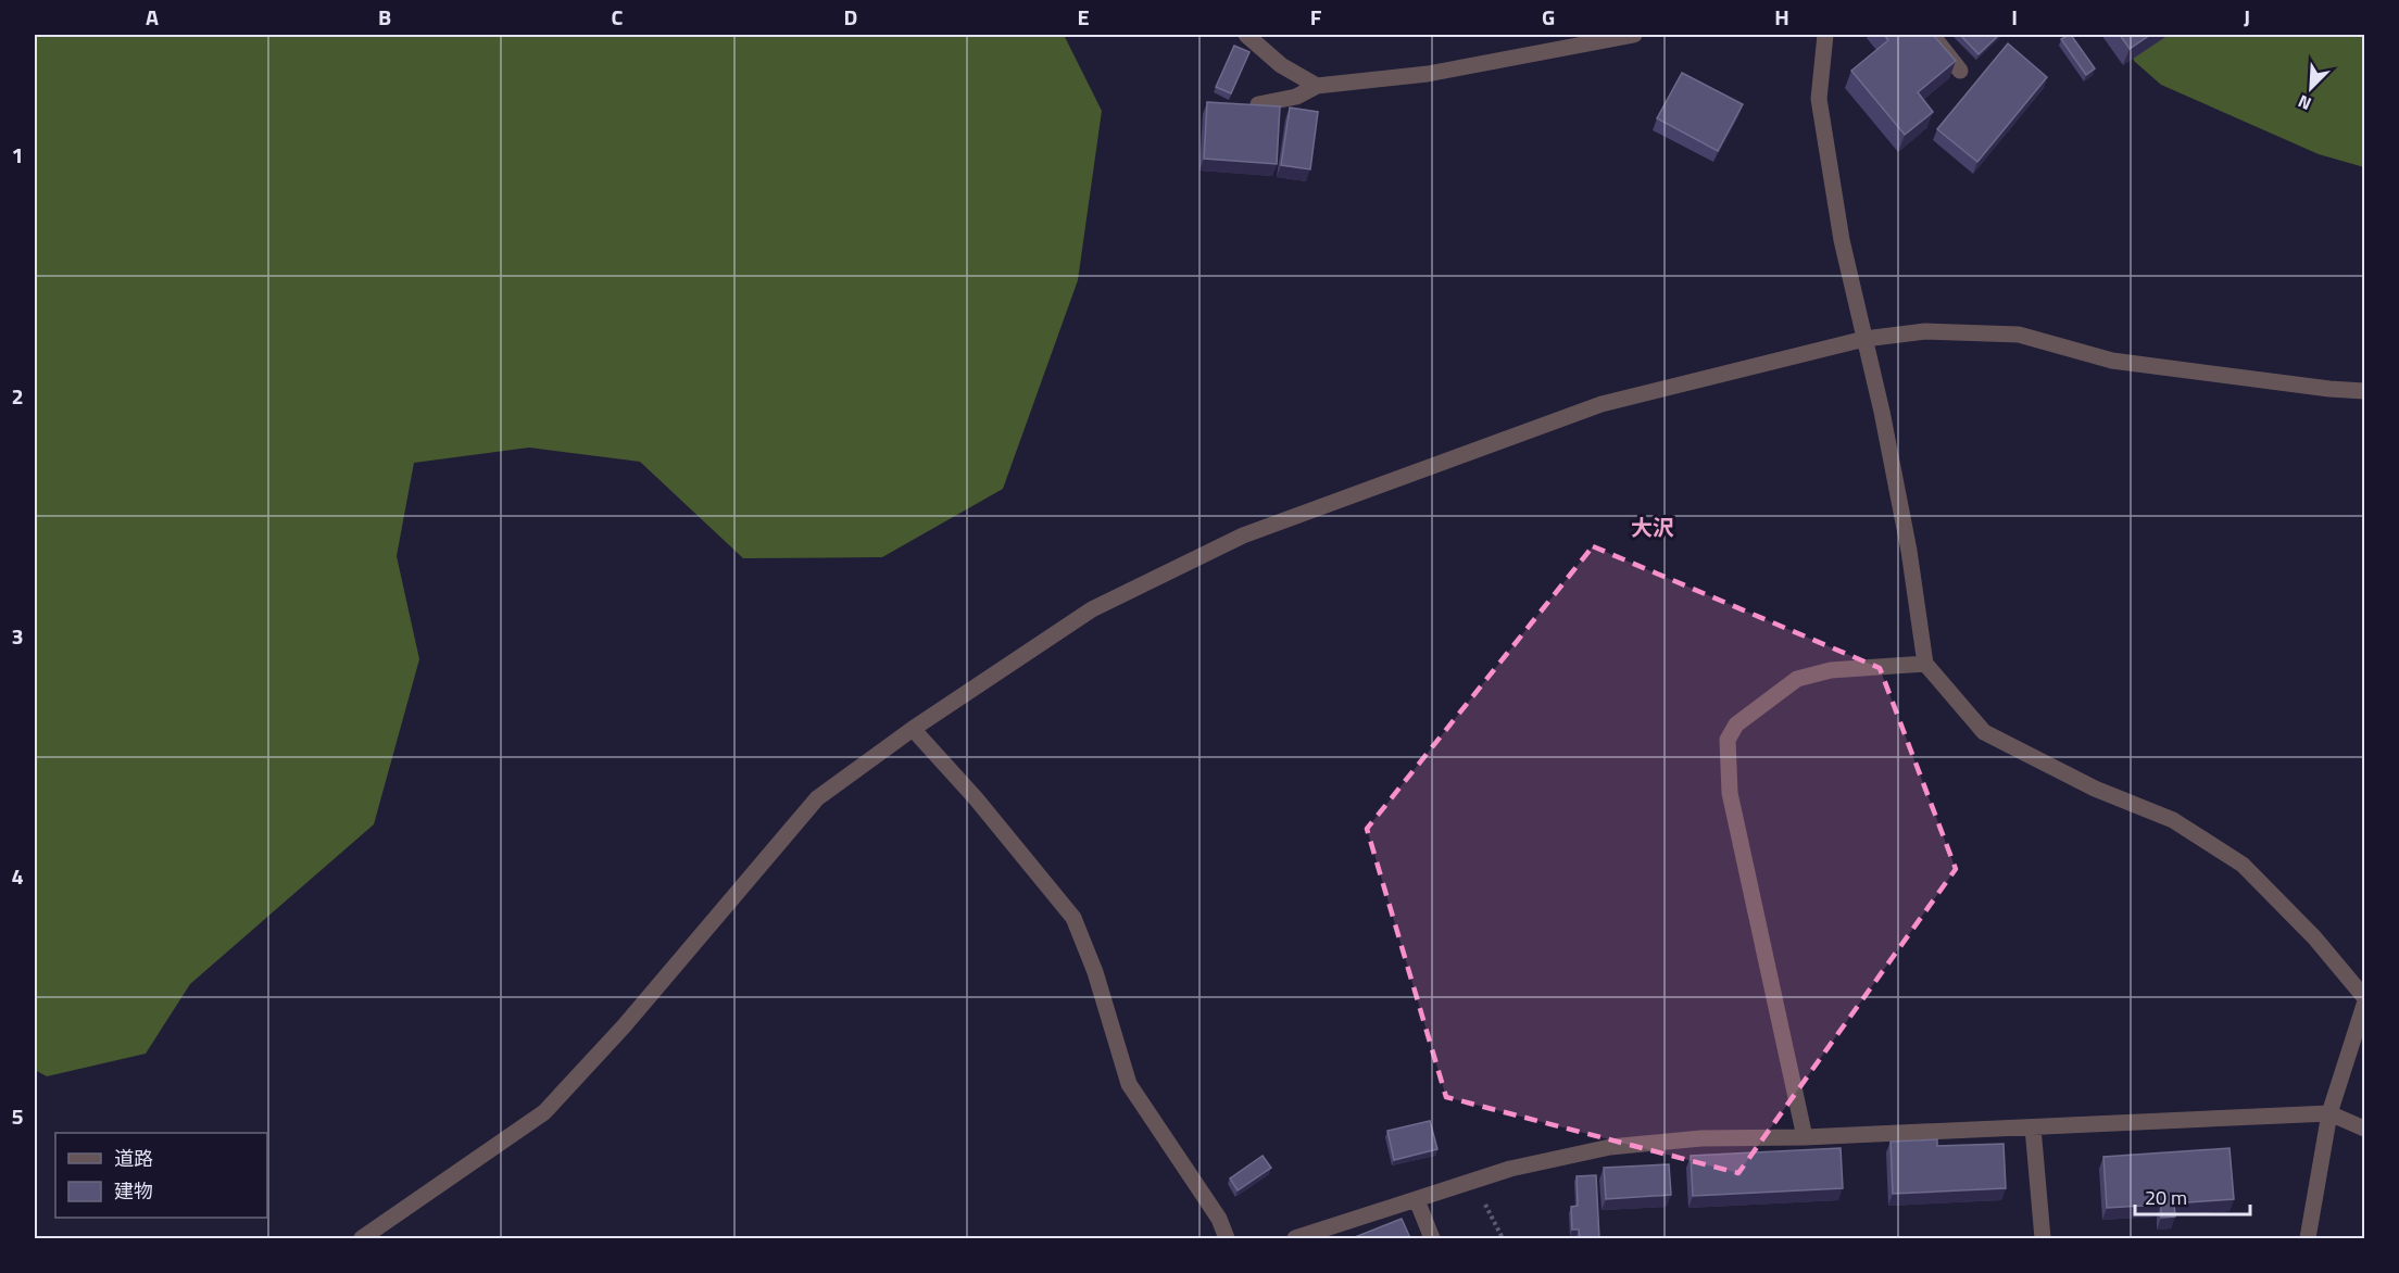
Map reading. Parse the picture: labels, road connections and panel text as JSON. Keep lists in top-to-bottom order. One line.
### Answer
{"districts":["大沢"],"legend":["道路","建物"],"scale_bar":"20 m","north":"bottom left","grid":{"columns":["A","B","C","D","E","F","G","H","I","J"],"rows":["1","2","3","4","5"]}}
